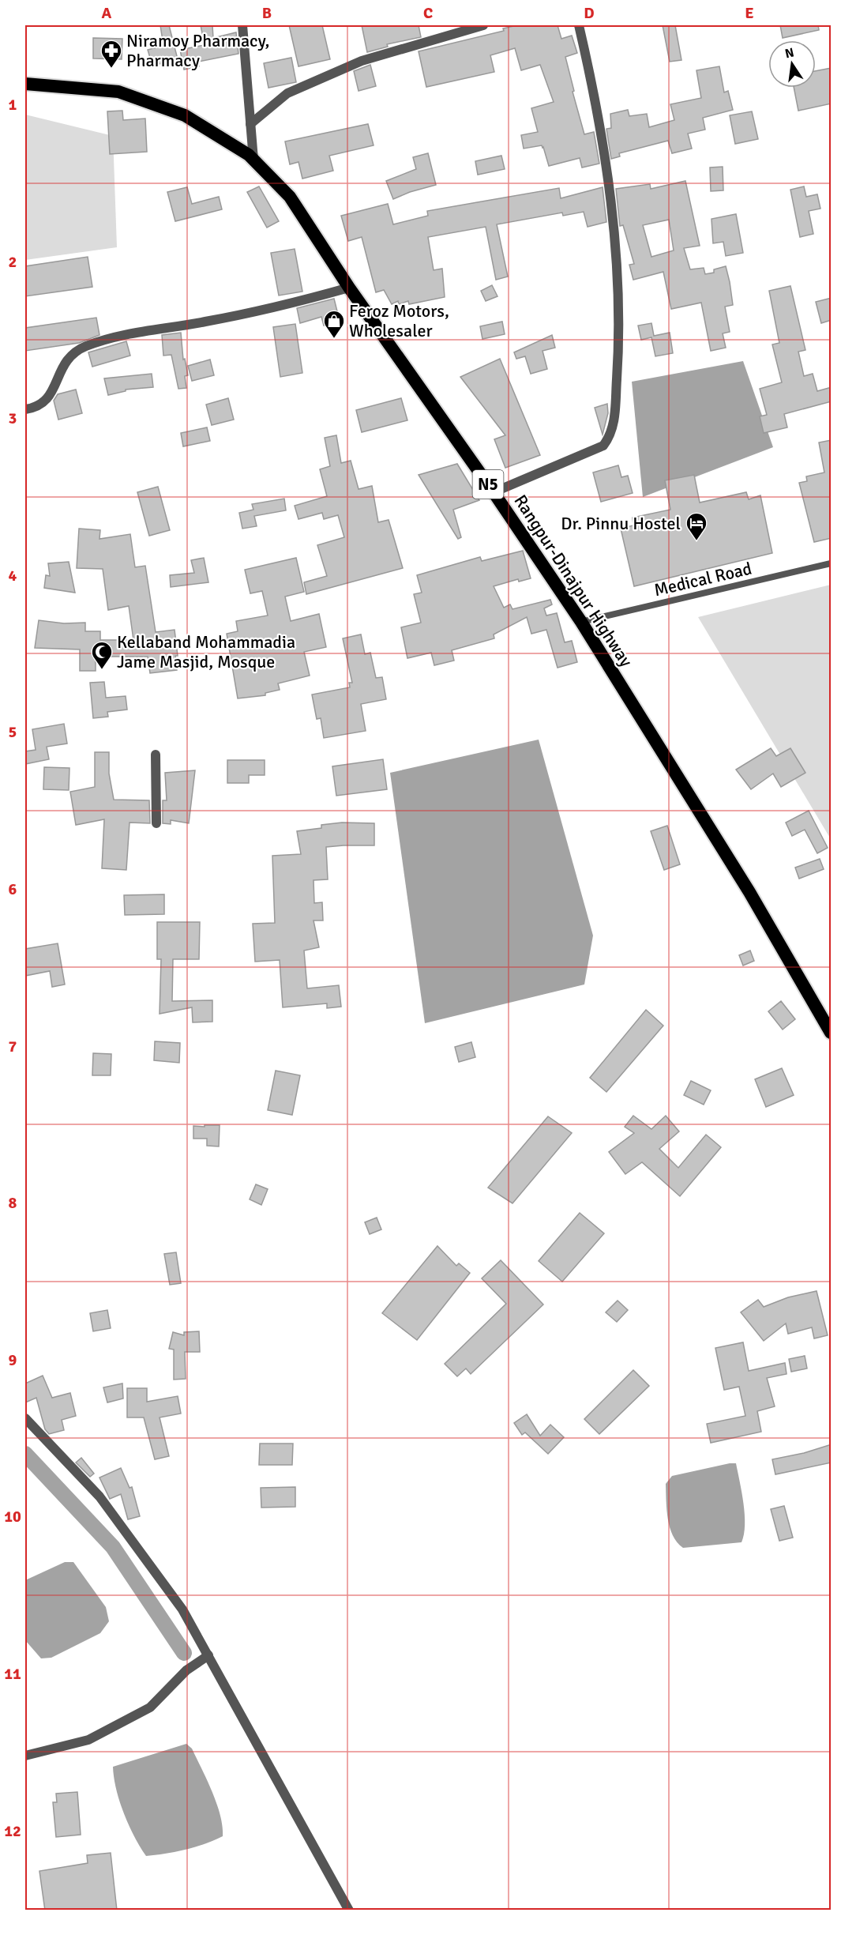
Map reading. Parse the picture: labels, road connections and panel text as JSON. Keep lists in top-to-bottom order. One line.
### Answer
{"streets":{"highway":["N5","Rangpur-Dinajpur Highway"],"lane":["Medical Road"]},"crossings":[["Medical Road","Rangpur-Dinajpur Highway"]],"places":{"pharmacy":["Niramoy Pharmacy, Pharmacy"],"shop":["Feroz Motors, Wholesaler"],"hotel":["Dr. Pinnu Hostel"],"mosque":["Kellaband Mohammadia Jame Masjid, Mosque"]},"north":"top","grid":{"columns":["A","B","C","D","E"],"rows":["1","2","3","4","5","6","7","8","9","10","11","12"]}}
